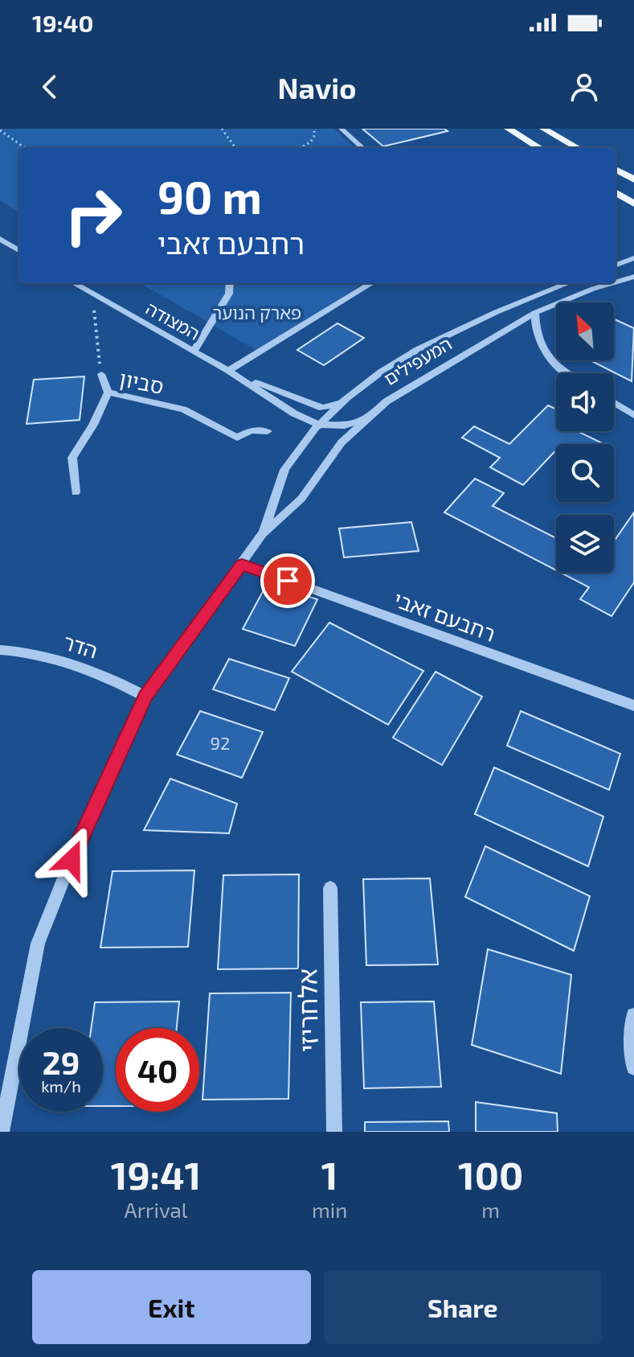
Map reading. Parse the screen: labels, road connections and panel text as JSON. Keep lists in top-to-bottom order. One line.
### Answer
{"streets":{"street":["המצודה","המעפילים","סביון","רחבעם זאבי","הדר","אלחריזי"]},"crossings":[["המצודה","המעפילים"],["המעפילים","רחבעם זאבי"],["המעפילים","הדר"]],"parks":["פארק הנוער"],"house_numbers":["92"],"north":"top left","page":{"status":"19:40","header":"Navio","turn":["90 m","רחבעם זאבי"],"speed":"29 km/h","limit":"40","eta":["19:41","Arrival","1","min","100","m"],"buttons":["Exit","Share"]}}
